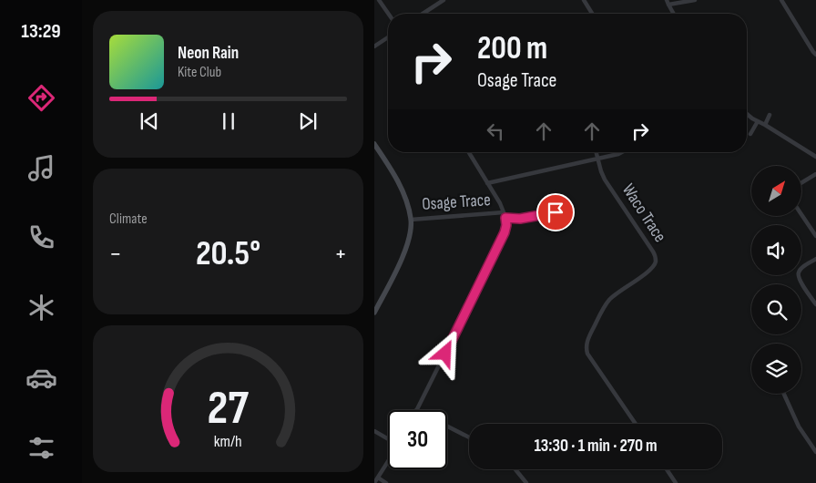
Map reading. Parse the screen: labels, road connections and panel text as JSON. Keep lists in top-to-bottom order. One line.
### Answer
{"streets":{"street":["Osage Trace","Waco Trace"]},"north":"top right","page":{"tabs":"13:29","turn":["200 m","Osage Trace"],"song":["Neon Rain","Kite Club"],"tile":"Climate","heat":["−","20.5°","+"],"limit":"30","trip":"13:30 · 1 min · 270 m","gauge":["27","km/h"]}}
